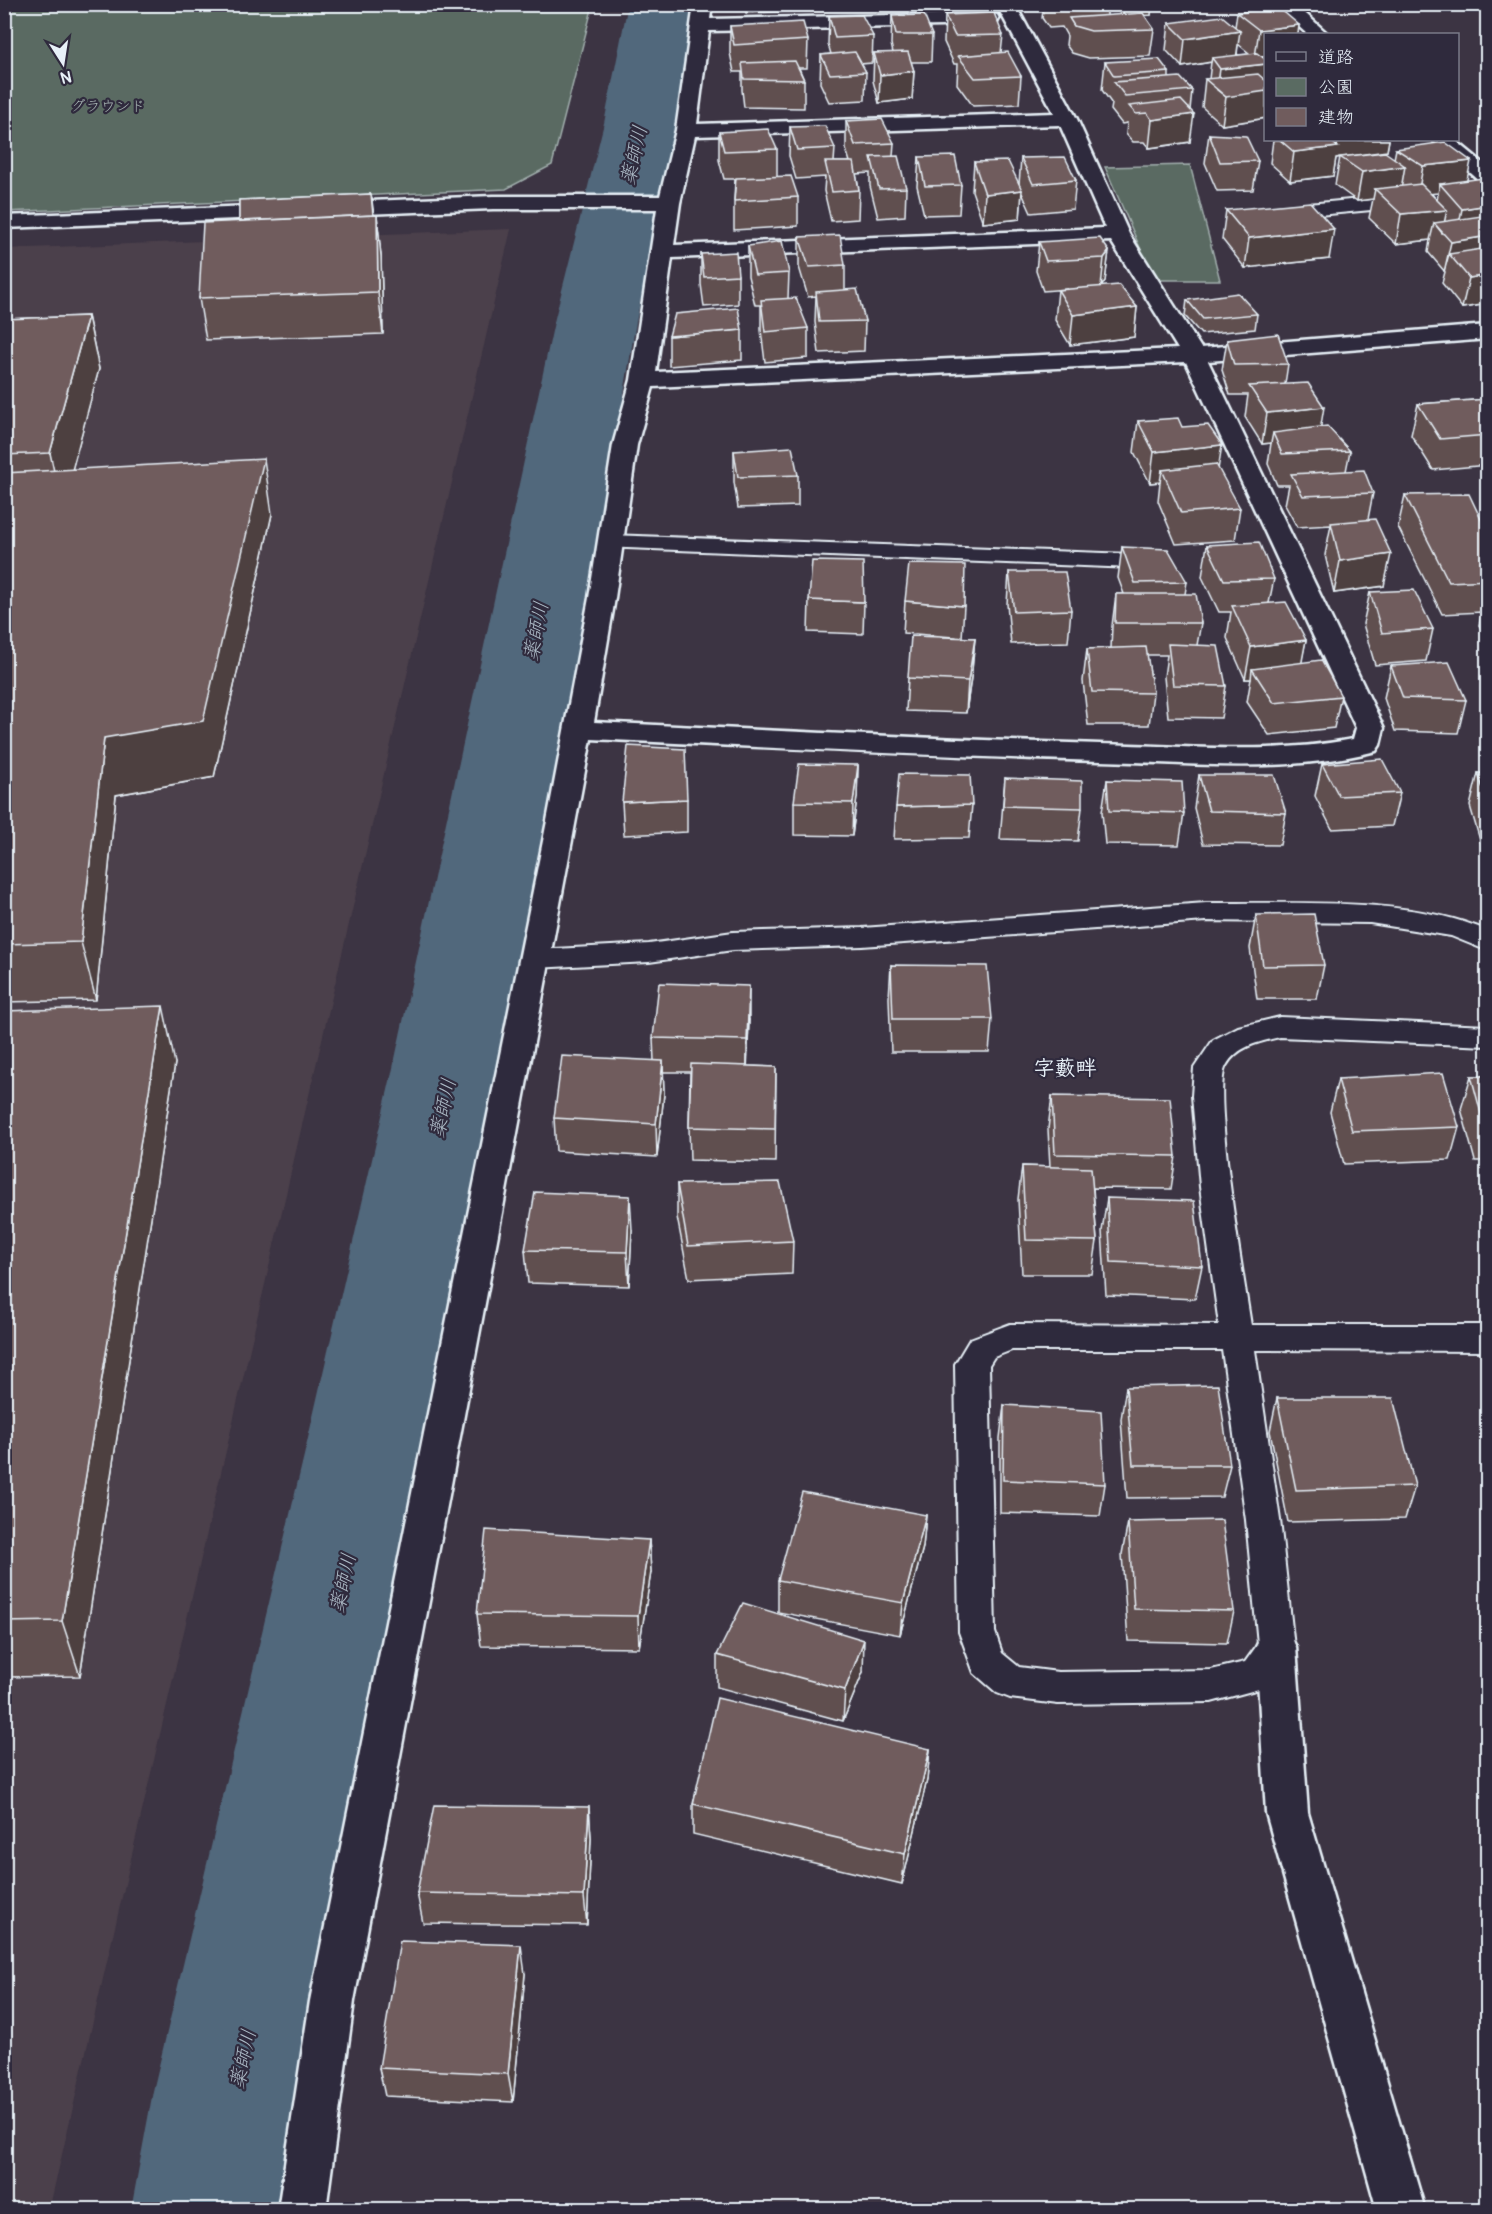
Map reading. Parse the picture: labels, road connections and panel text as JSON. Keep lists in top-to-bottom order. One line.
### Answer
{"districts":["字藪畔"],"water":["薬師川"],"parks":["グラウンド"],"legend":["道路","公園","建物"],"north":"bottom"}
